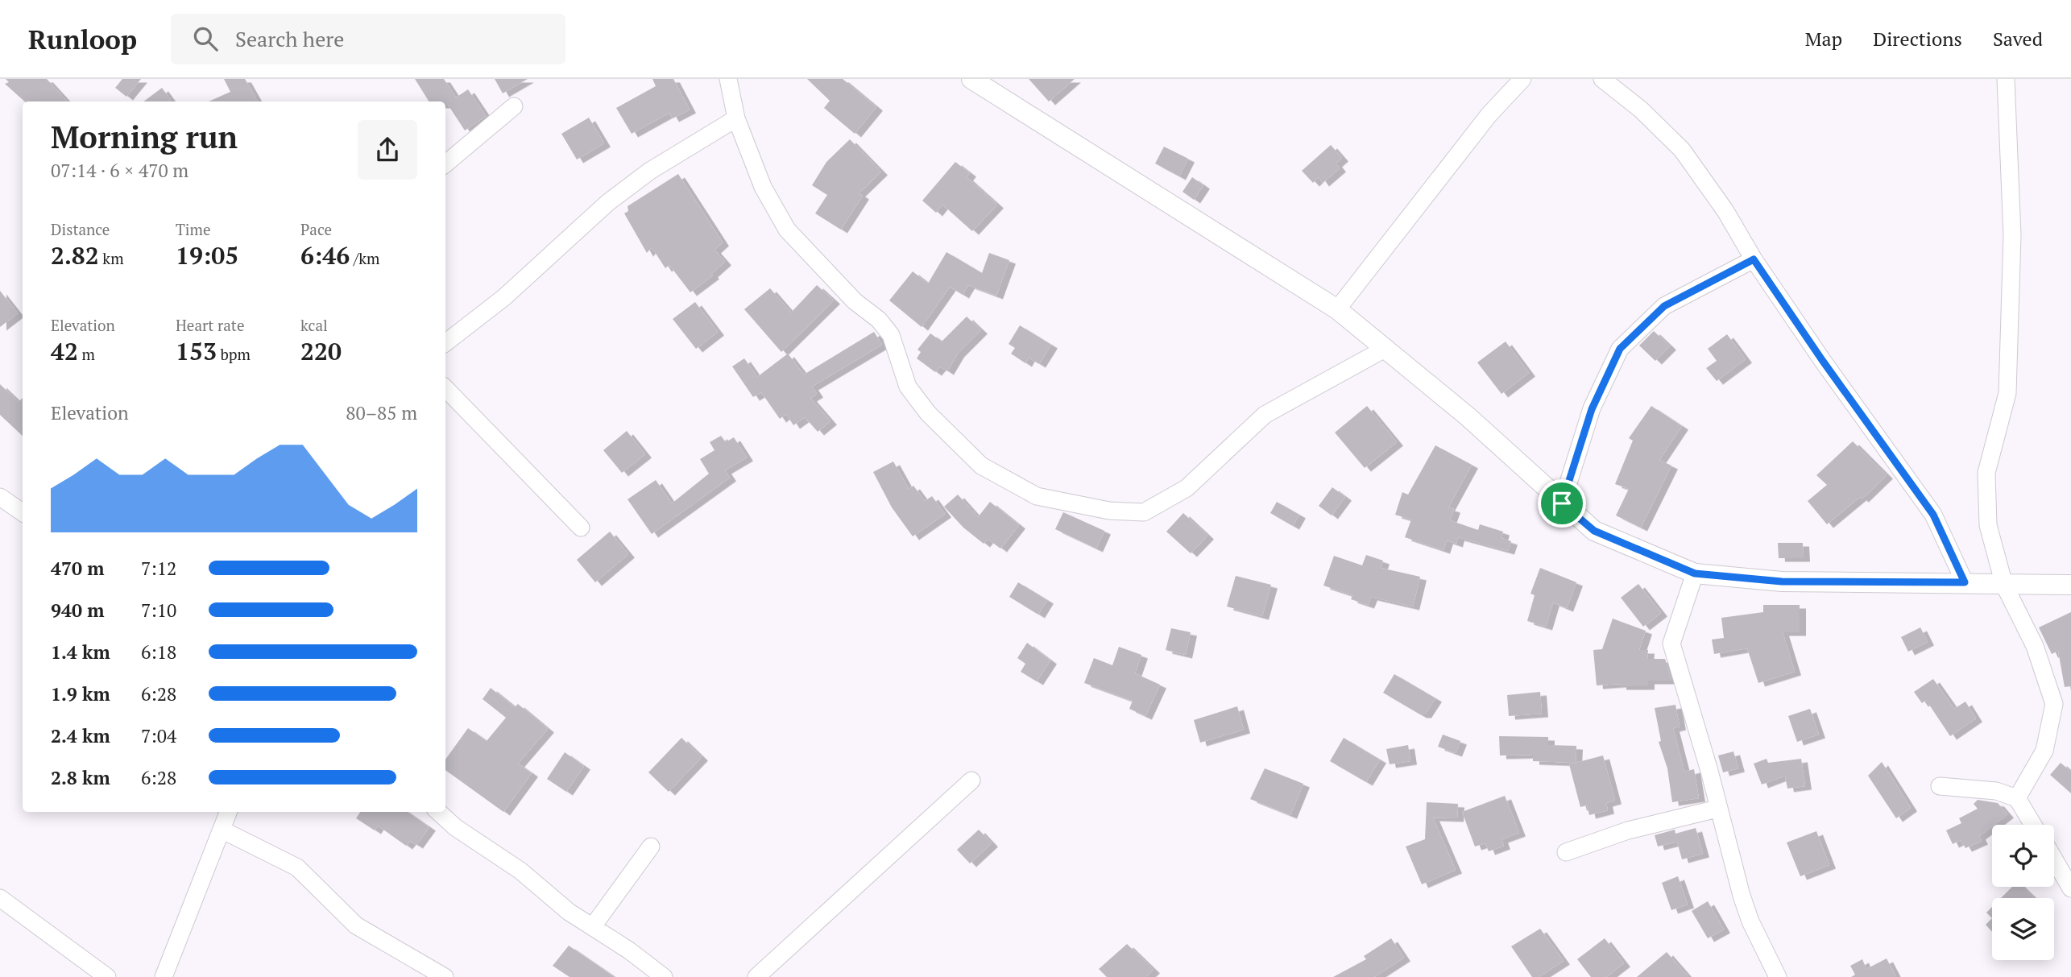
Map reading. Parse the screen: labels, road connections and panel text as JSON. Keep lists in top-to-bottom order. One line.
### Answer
{"page":{"header":"Runloop","search":"Search here","nav":["Map","Directions","Saved"],"heading":["Morning run","07:14 · 6 × 470 m"],"stats":[["Distance","2.82 km"],["Time","19:05"],["Pace","6:46 /km"],["Elevation","42 m"],["Heart rate","153 bpm"],["kcal","220"]],"chart":["Elevation","80–85 m"],"list":[{"name":"470 m","note":"7:12"},{"name":"940 m","note":"7:10"},{"name":"1.4 km","note":"6:18"},{"name":"1.9 km","note":"6:28"},{"name":"2.4 km","note":"7:04"},{"name":"2.8 km","note":"6:28"}]}}
